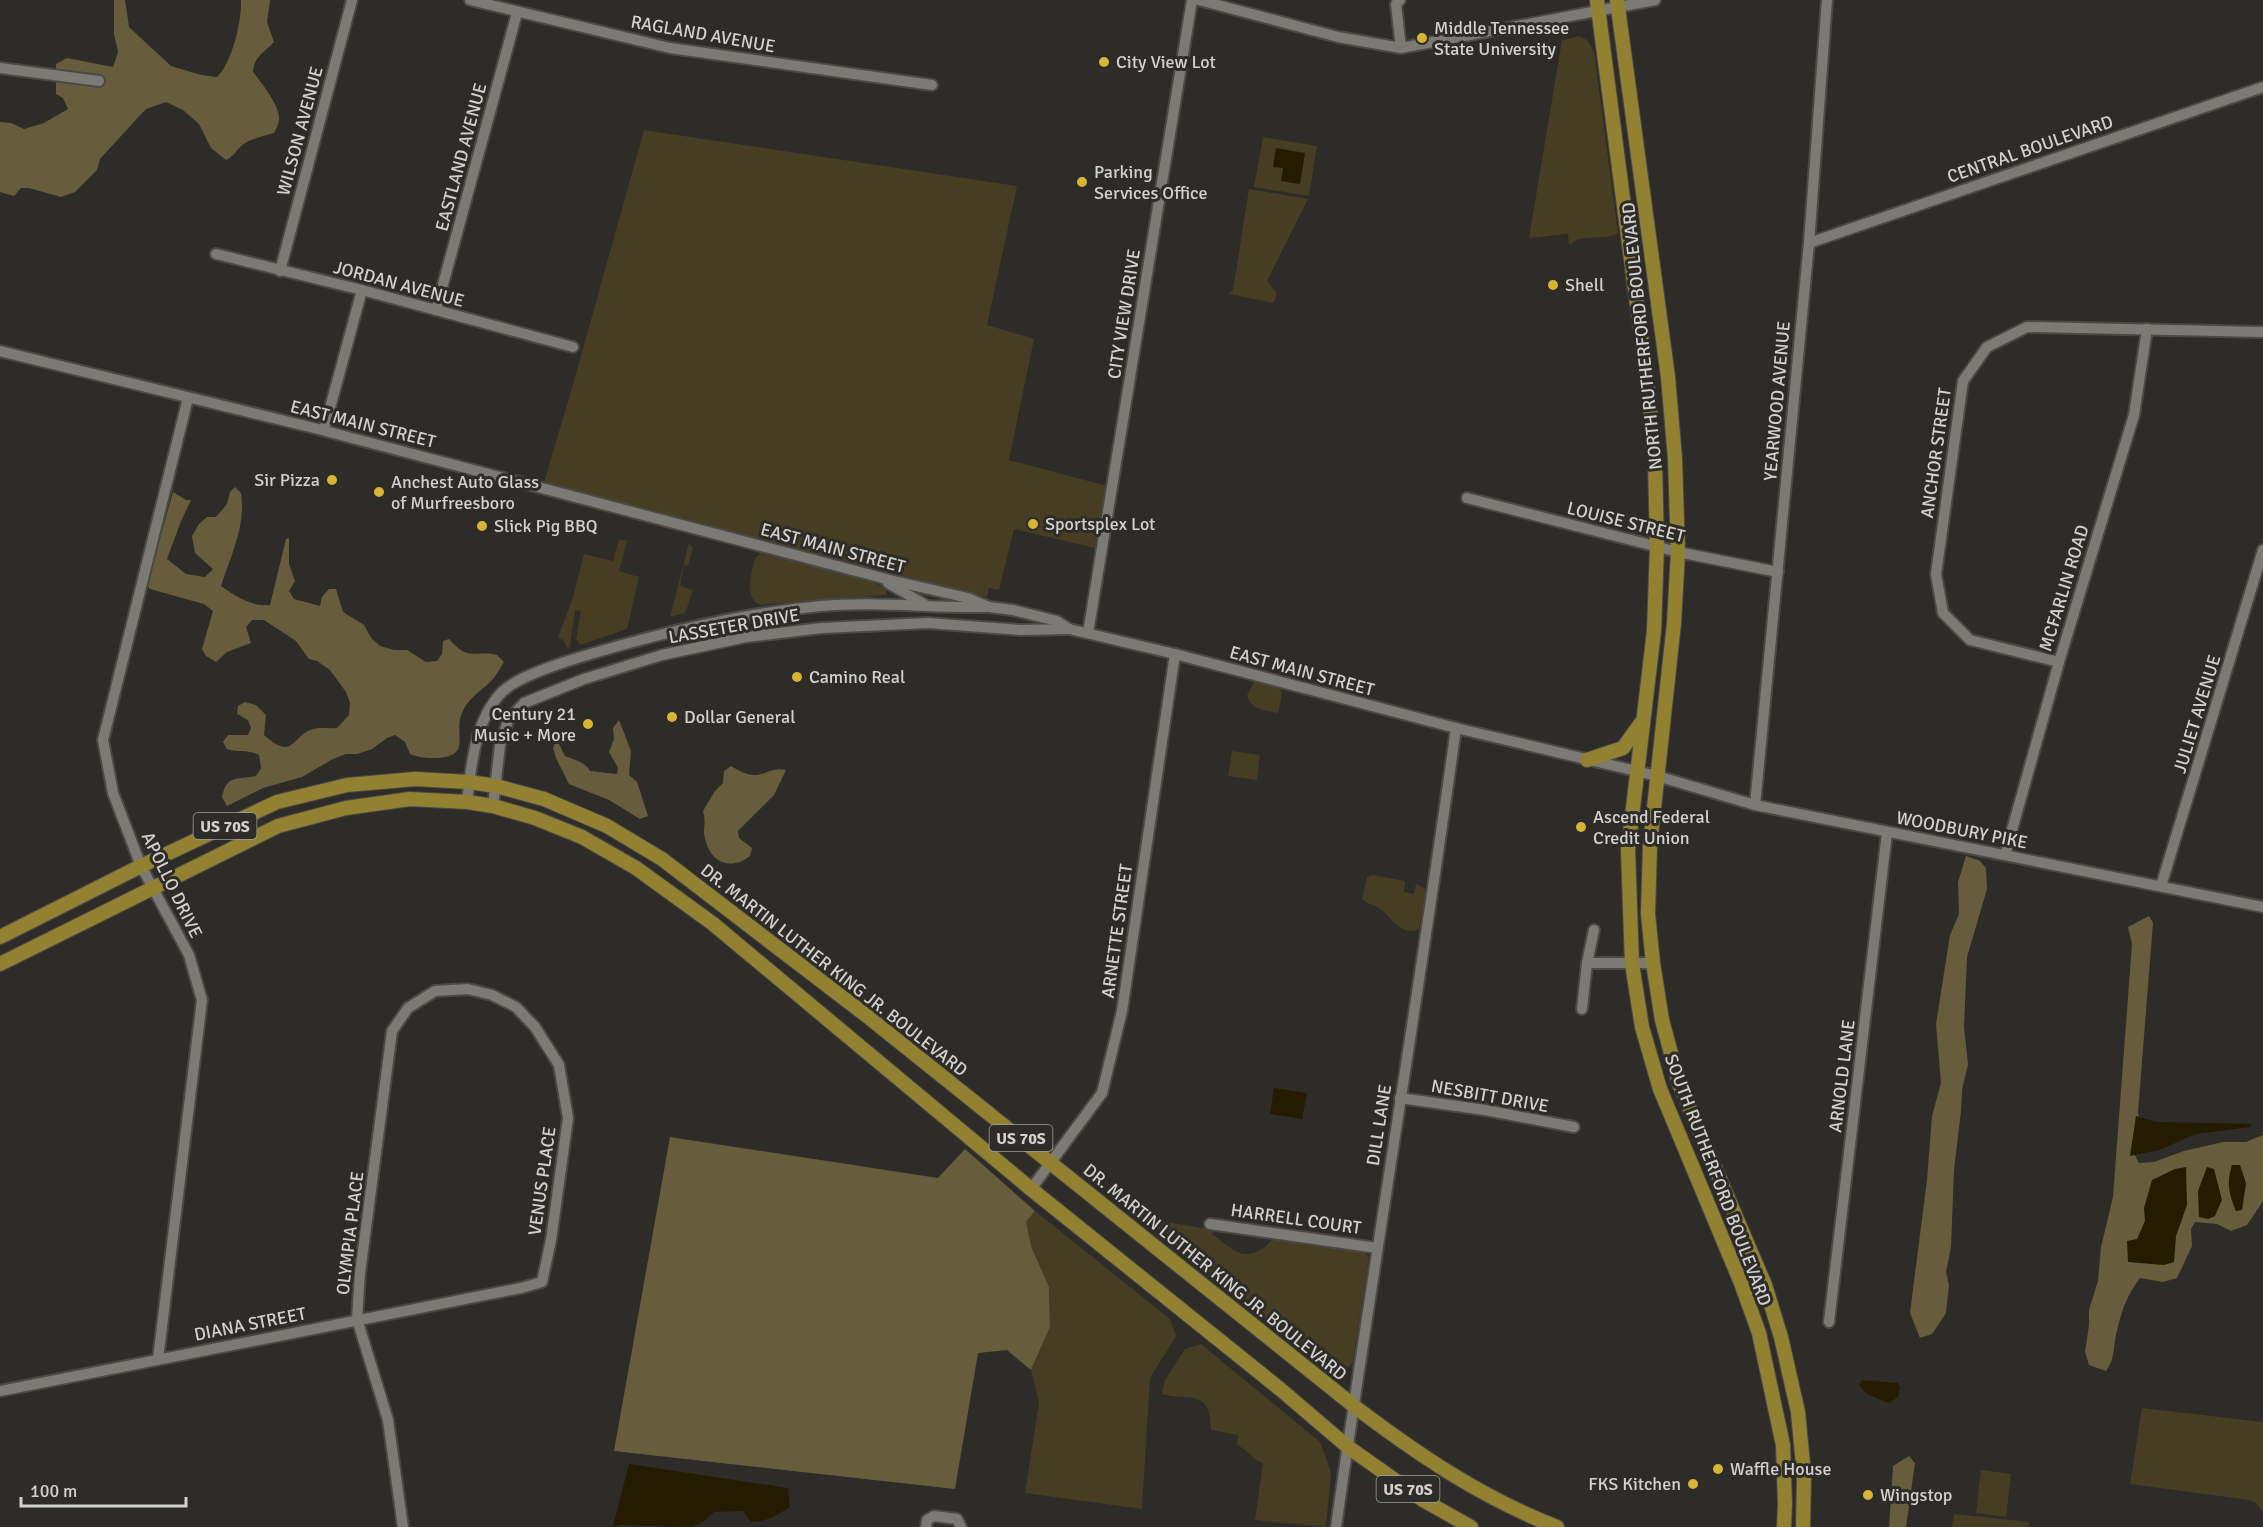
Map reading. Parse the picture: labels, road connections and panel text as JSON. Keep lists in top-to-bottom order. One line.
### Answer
{"streets":{"main road":["NORTH RUTHERFORD BOULEVARD","US 70S","DR. MARTIN LUTHER KING JR. BOULEVARD","SOUTH RUTHERFORD BOULEVARD"],"street":["RAGLAND AVENUE","WILSON AVENUE","CENTRAL BOULEVARD","EASTLAND AVENUE","JORDAN AVENUE","CITY VIEW DRIVE","YEARWOOD AVENUE","EAST MAIN STREET","ANCHOR STREET","LOUISE STREET","MCFARLIN ROAD","LASSETER DRIVE","JULIET AVENUE","WOODBURY PIKE","APOLLO DRIVE","ARNETTE STREET","ARNOLD LANE","NESBITT DRIVE","DILL LANE","VENUS PLACE","HARRELL COURT","OLYMPIA PLACE","DIANA STREET"]},"crossings":[["RAGLAND AVENUE","EASTLAND AVENUE"],["WILSON AVENUE","JORDAN AVENUE"],["CENTRAL BOULEVARD","YEARWOOD AVENUE"],["EASTLAND AVENUE","JORDAN AVENUE"],["CITY VIEW DRIVE","EAST MAIN STREET"],["NORTH RUTHERFORD BOULEVARD","EAST MAIN STREET"],["NORTH RUTHERFORD BOULEVARD","LOUISE STREET"],["NORTH RUTHERFORD BOULEVARD","WOODBURY PIKE"],["NORTH RUTHERFORD BOULEVARD","SOUTH RUTHERFORD BOULEVARD"],["YEARWOOD AVENUE","LOUISE STREET"],["YEARWOOD AVENUE","WOODBURY PIKE"],["EAST MAIN STREET","LASSETER DRIVE"],["EAST MAIN STREET","WOODBURY PIKE"],["EAST MAIN STREET","APOLLO DRIVE"],["EAST MAIN STREET","ARNETTE STREET"],["EAST MAIN STREET","DILL LANE"],["EAST MAIN STREET","SOUTH RUTHERFORD BOULEVARD"],["ANCHOR STREET","MCFARLIN ROAD"],["MCFARLIN ROAD","WOODBURY PIKE"],["LASSETER DRIVE","US 70S"],["LASSETER DRIVE","DR. MARTIN LUTHER KING JR. BOULEVARD"],["JULIET AVENUE","WOODBURY PIKE"],["US 70S","APOLLO DRIVE"],["US 70S","ARNETTE STREET"],["US 70S","DILL LANE"],["WOODBURY PIKE","ARNOLD LANE"],["WOODBURY PIKE","SOUTH RUTHERFORD BOULEVARD"],["APOLLO DRIVE","DR. MARTIN LUTHER KING JR. BOULEVARD"],["APOLLO DRIVE","DIANA STREET"],["ARNETTE STREET","DR. MARTIN LUTHER KING JR. BOULEVARD"],["DR. MARTIN LUTHER KING JR. BOULEVARD","DILL LANE"],["NESBITT DRIVE","DILL LANE"],["DILL LANE","HARRELL COURT"],["VENUS PLACE","OLYMPIA PLACE"],["VENUS PLACE","DIANA STREET"],["OLYMPIA PLACE","DIANA STREET"]],"places":["Middle Tennessee State University","City View Lot","Parking Services Office","Shell","Sir Pizza","Anchest Auto Glass of Murfreesboro","Sportsplex Lot","Slick Pig BBQ","Camino Real","Dollar General","Century 21 Music + More","Ascend Federal Credit Union","Waffle House","FKS Kitchen","Wingstop"],"scale_bar":"100 m"}
